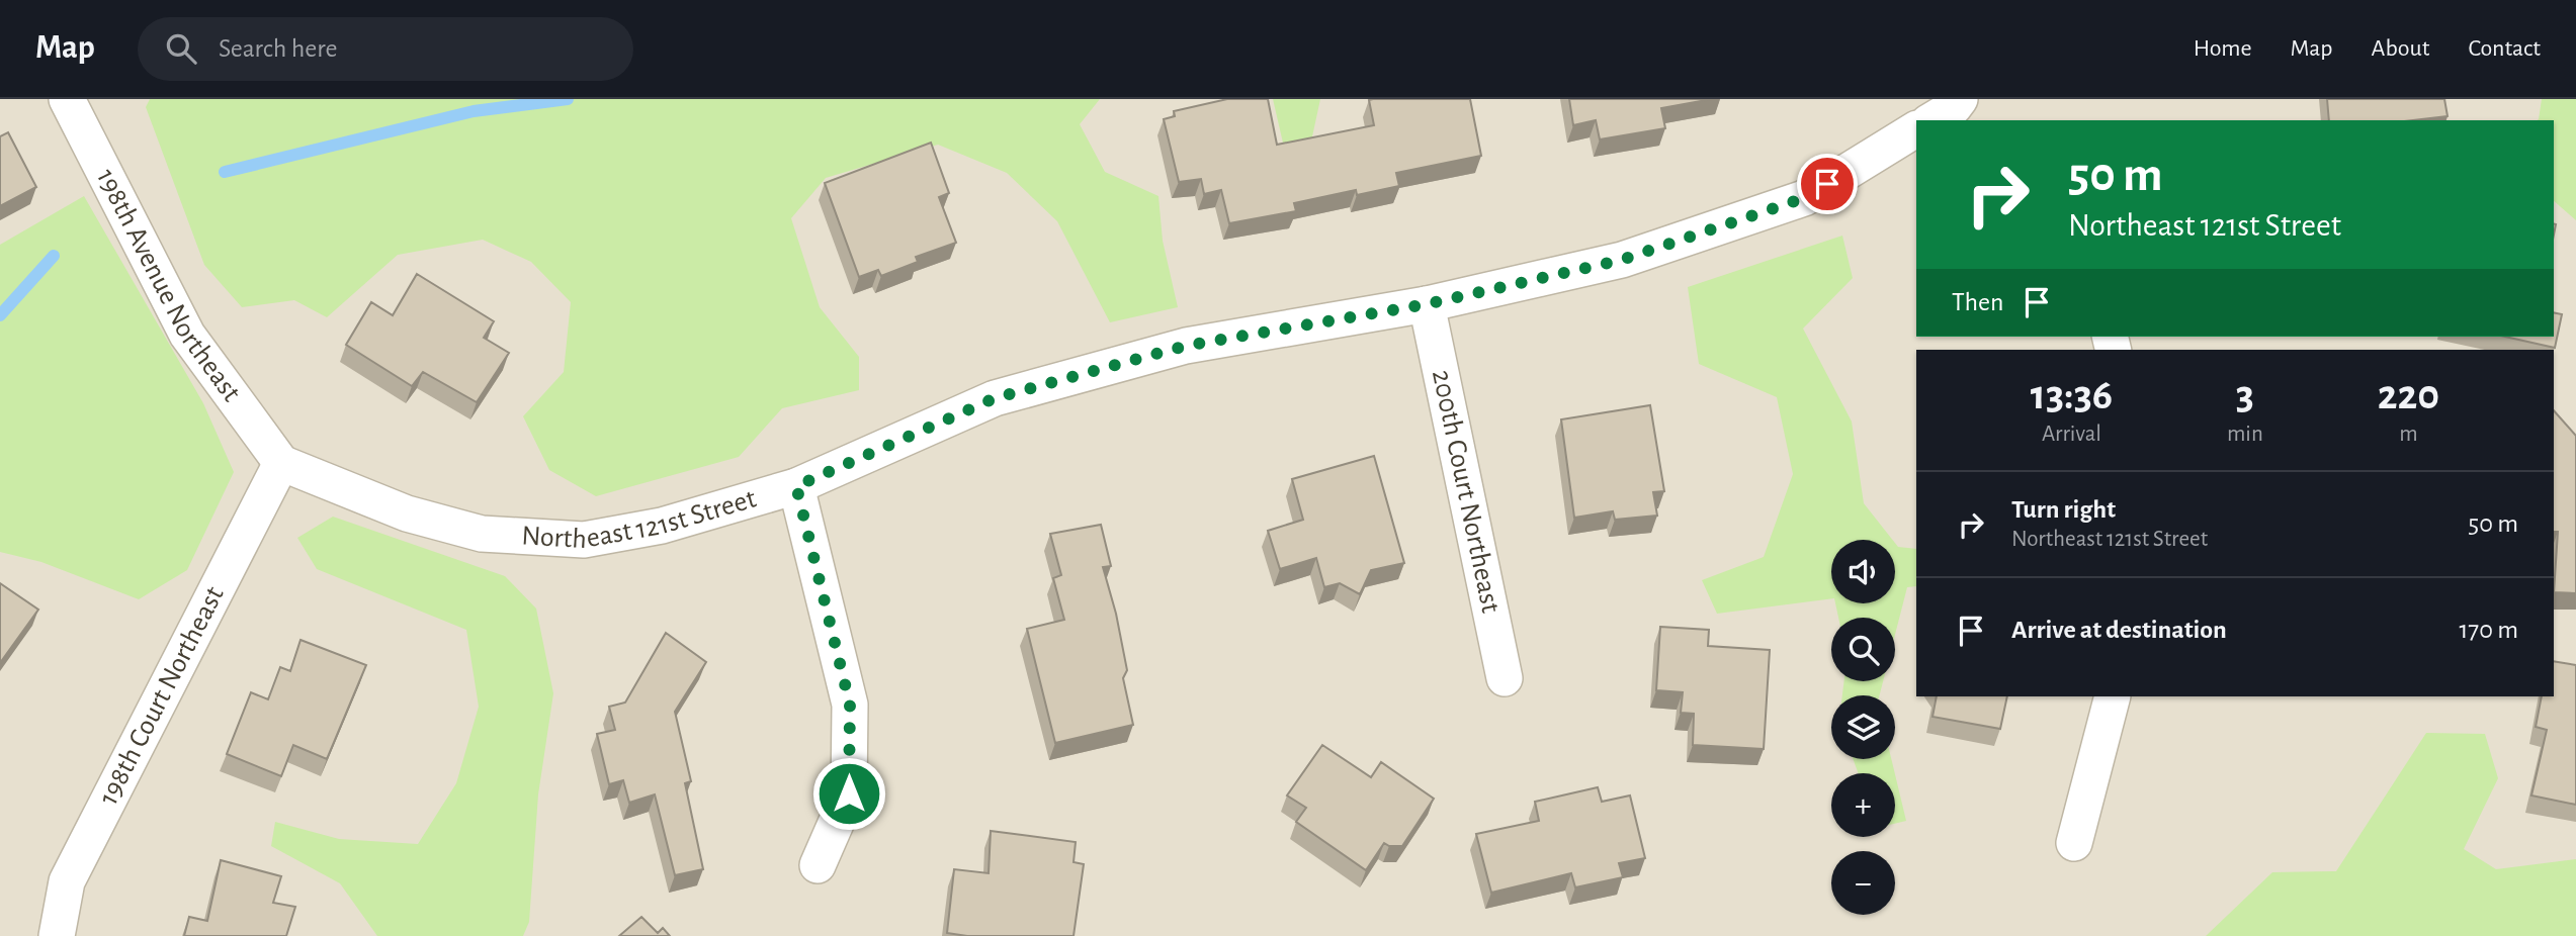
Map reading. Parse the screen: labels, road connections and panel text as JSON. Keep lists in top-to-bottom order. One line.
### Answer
{"streets":{"street":["198th Avenue Northeast","200th Court Northeast","Northeast 121st Street","198th Court Northeast"]},"crossings":[["198th Avenue Northeast","Northeast 121st Street"],["198th Avenue Northeast","198th Court Northeast"],["200th Court Northeast","Northeast 121st Street"],["Northeast 121st Street","198th Court Northeast"]],"page":{"header":"Map","search":"Search here","nav":["Home","Map","About","Contact"],"turn":["50 m","Northeast 121st Street"],"then":"Then","eta":["13:36","Arrival","3","min","220","m"],"list":[{"name":"Turn right","note":"Northeast 121st Street","value":"50 m"},{"name":"Arrive at destination","value":"170 m"}],"map_buttons":["+","−"]}}
